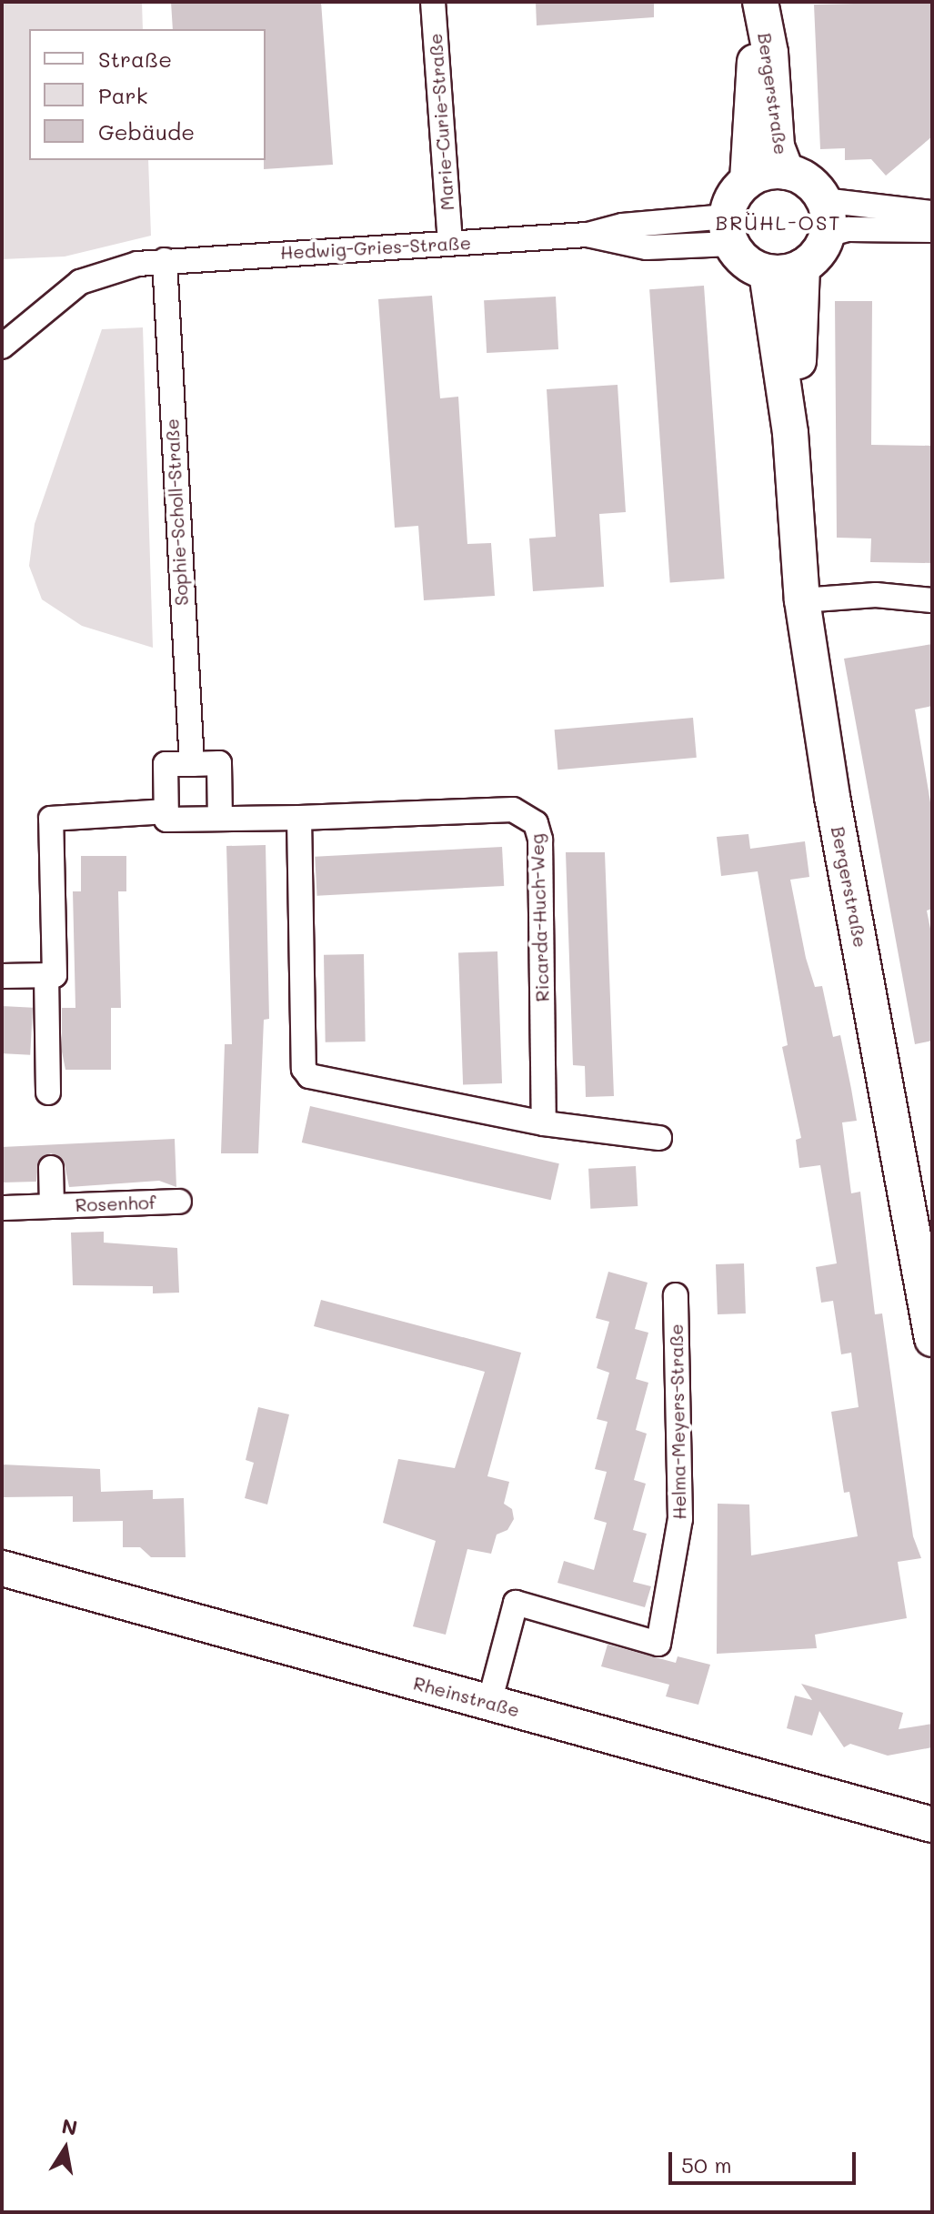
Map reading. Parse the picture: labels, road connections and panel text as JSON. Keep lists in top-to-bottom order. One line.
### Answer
{"streets":{"street":["Bergerstraße","Marie-Curie-Straße","Hedwig-Gries-Straße","Sophie-Scholl-Straße","Ricarda-Huch-Weg","Rosenhof","Helma-Meyers-Straße","Rheinstraße"]},"crossings":[["Bergerstraße","Hedwig-Gries-Straße"],["Marie-Curie-Straße","Hedwig-Gries-Straße"],["Hedwig-Gries-Straße","Sophie-Scholl-Straße"],["Helma-Meyers-Straße","Rheinstraße"]],"districts":["BRÜHL-OST"],"legend":["Straße","Park","Gebäude"],"scale_bar":"50 m","north":"top"}
